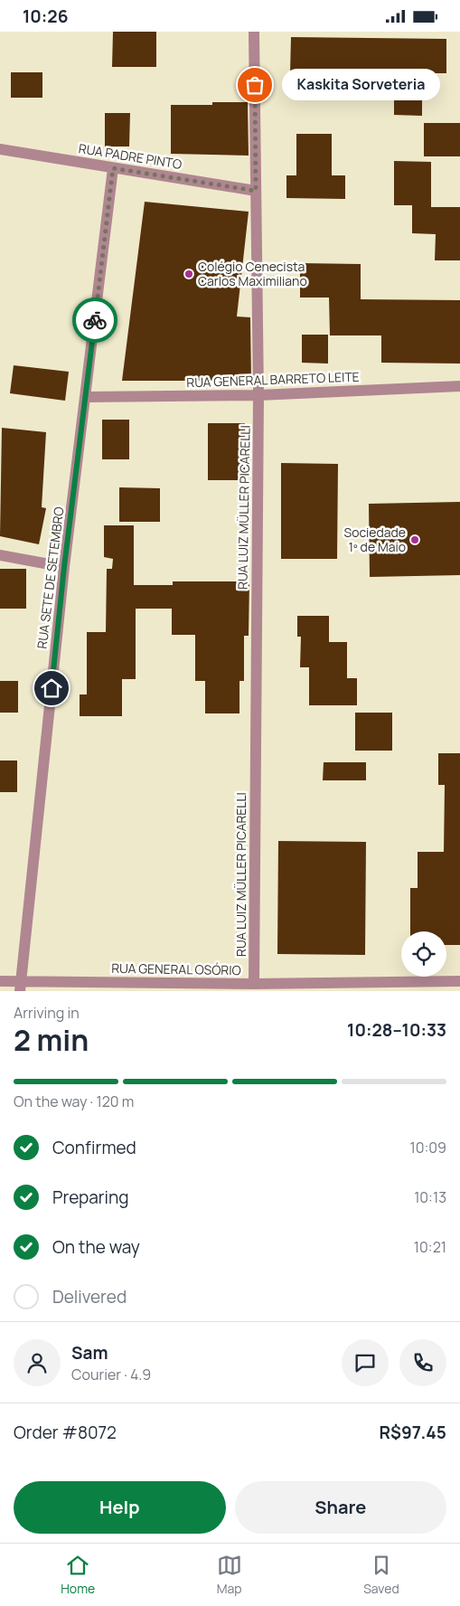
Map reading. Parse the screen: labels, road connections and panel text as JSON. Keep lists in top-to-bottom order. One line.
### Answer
{"streets":{"street":["RUA PADRE PINTO","RUA GENERAL BARRETO LEITE","RUA LUIZ MÜLLER PICARELLI","RUA SETE DE SETEMBRO","RUA GENERAL OSÓRIO"]},"crossings":[["RUA PADRE PINTO","RUA LUIZ MÜLLER PICARELLI"],["RUA PADRE PINTO","RUA SETE DE SETEMBRO"],["RUA GENERAL BARRETO LEITE","RUA LUIZ MÜLLER PICARELLI"],["RUA GENERAL BARRETO LEITE","RUA SETE DE SETEMBRO"],["RUA LUIZ MÜLLER PICARELLI","RUA GENERAL OSÓRIO"],["RUA SETE DE SETEMBRO","RUA GENERAL OSÓRIO"]],"places":["Kaskita Sorveteria","Colégio Cenecista Carlos Maximiliano","Sociedade 1º de Maio"],"page":{"status":"10:26","bubble":"Kaskita Sorveteria","heading":["2 min","Arriving in","10:28–10:33"],"panel":["Sam","Courier · 4.9","Order #8072","R$97.45"],"bar":"On the way · 120 m","list":[["Confirmed","10:09"],["Preparing","10:13"],["On the way","10:21"],"Delivered"],"buttons":["Help","Share"],"tabs":["Home","Map","Saved"]}}
